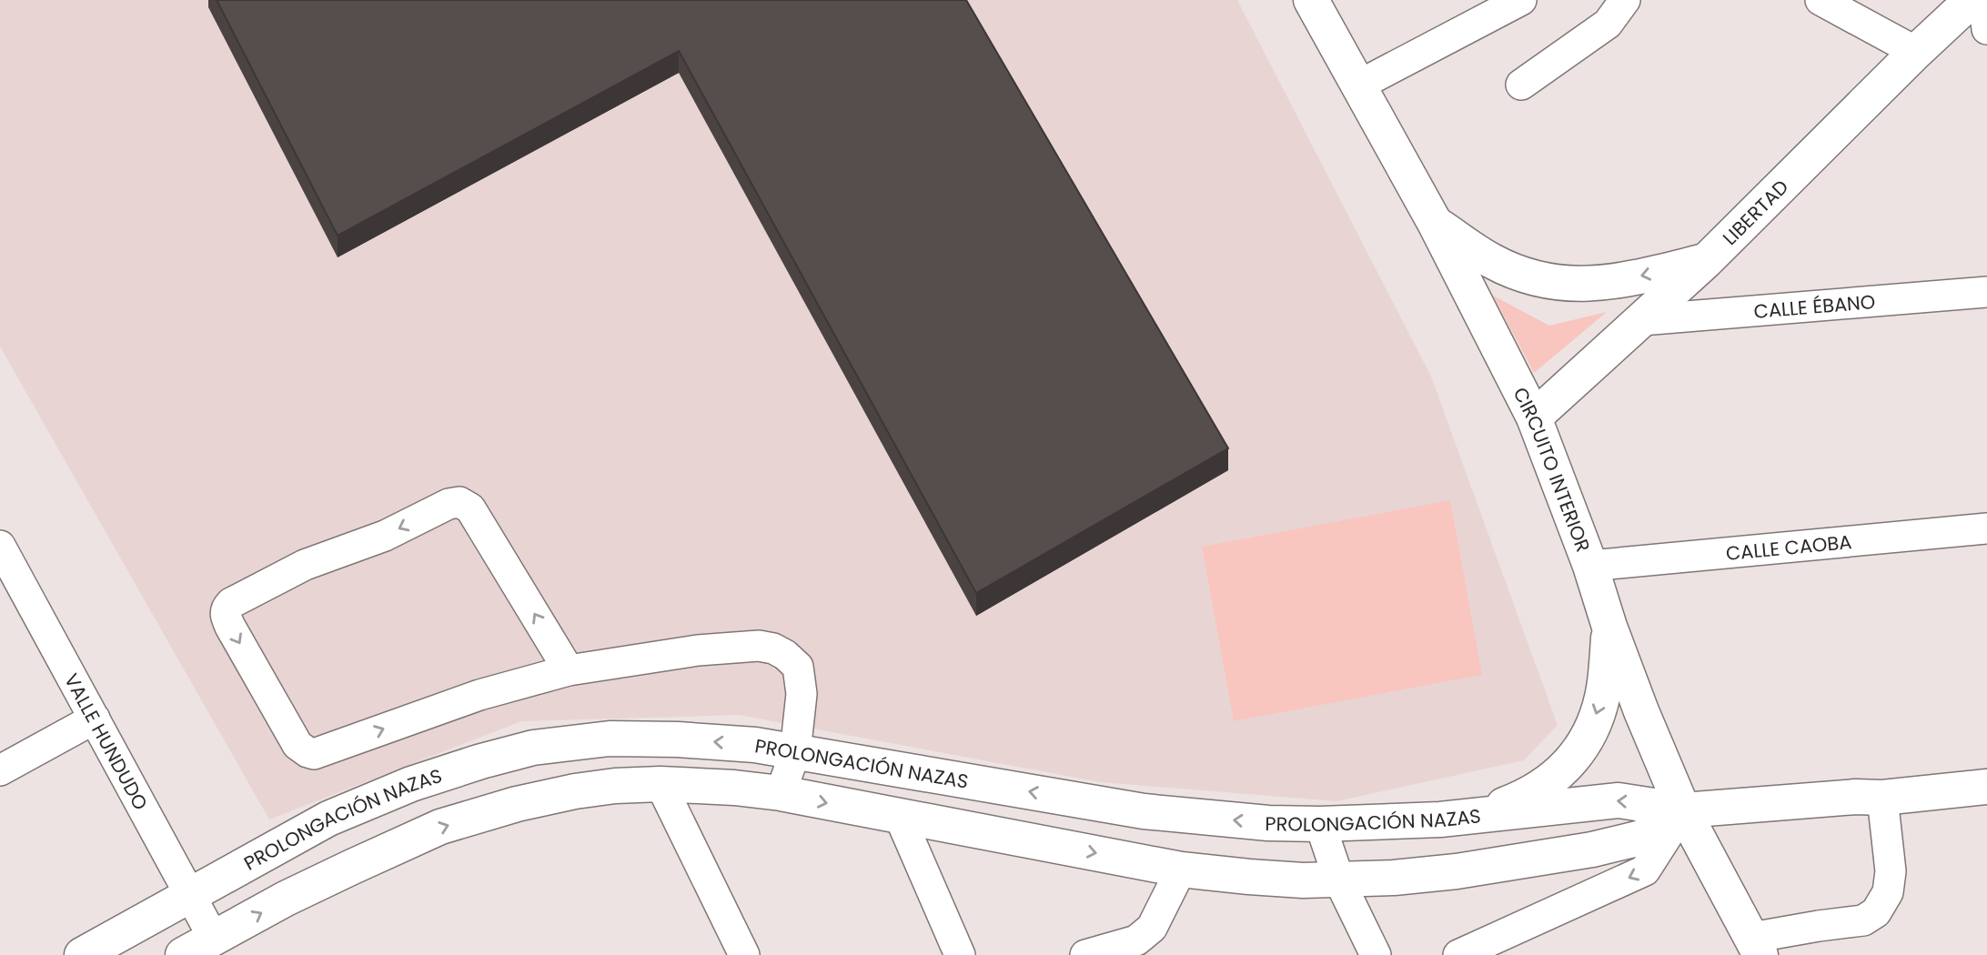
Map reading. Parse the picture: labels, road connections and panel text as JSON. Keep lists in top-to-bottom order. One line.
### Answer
{"streets":{"main road":["LIBERTAD","CIRCUITO INTERIOR","PROLONGACIÓN NAZAS"],"street":["CALLE ÉBANO","CALLE CAOBA","VALLE HUNDUDO"]},"crossings":[["LIBERTAD","CALLE ÉBANO"],["LIBERTAD","CIRCUITO INTERIOR"],["CIRCUITO INTERIOR","CALLE CAOBA"],["CIRCUITO INTERIOR","PROLONGACIÓN NAZAS"],["VALLE HUNDUDO","PROLONGACIÓN NAZAS"]]}
